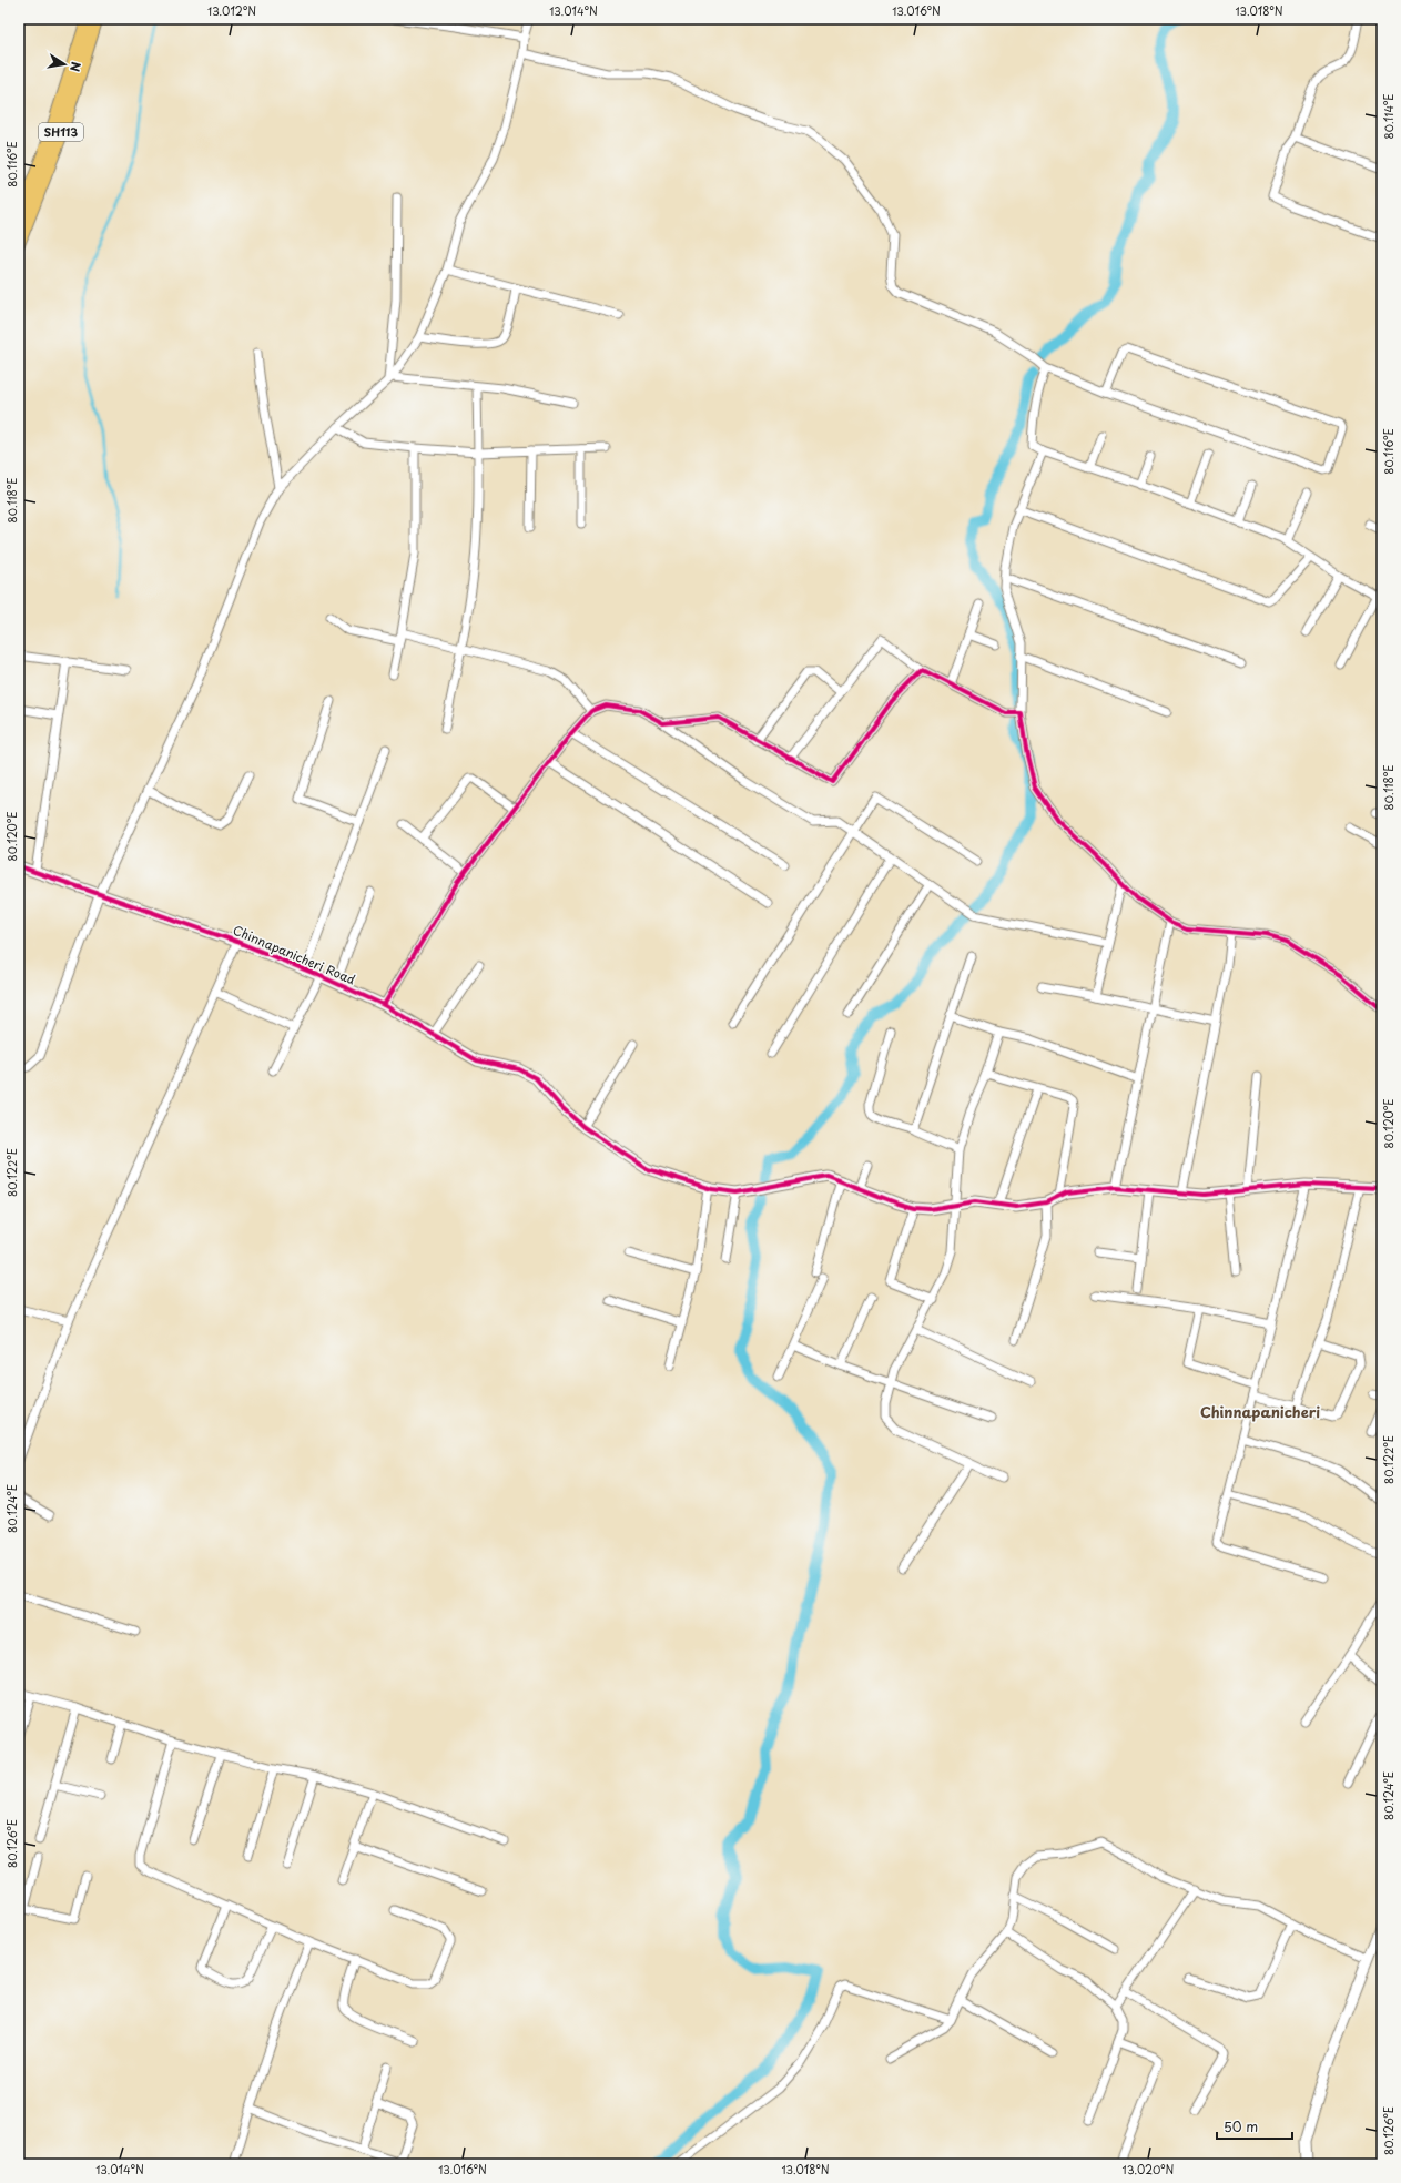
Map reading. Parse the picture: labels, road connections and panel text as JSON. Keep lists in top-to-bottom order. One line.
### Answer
{"streets":{"main road":["SH113"],"street":["Chinnapanicheri Road"]},"districts":["Chinnapanicheri"],"scale_bar":"50 m","north":"right","coordinates":["13.012°N","13.014°N","13.016°N","13.018°N","80.114°E","80.116°E","80.118°E","80.120°E","80.122°E","80.124°E","80.126°E","13.020°N"]}
